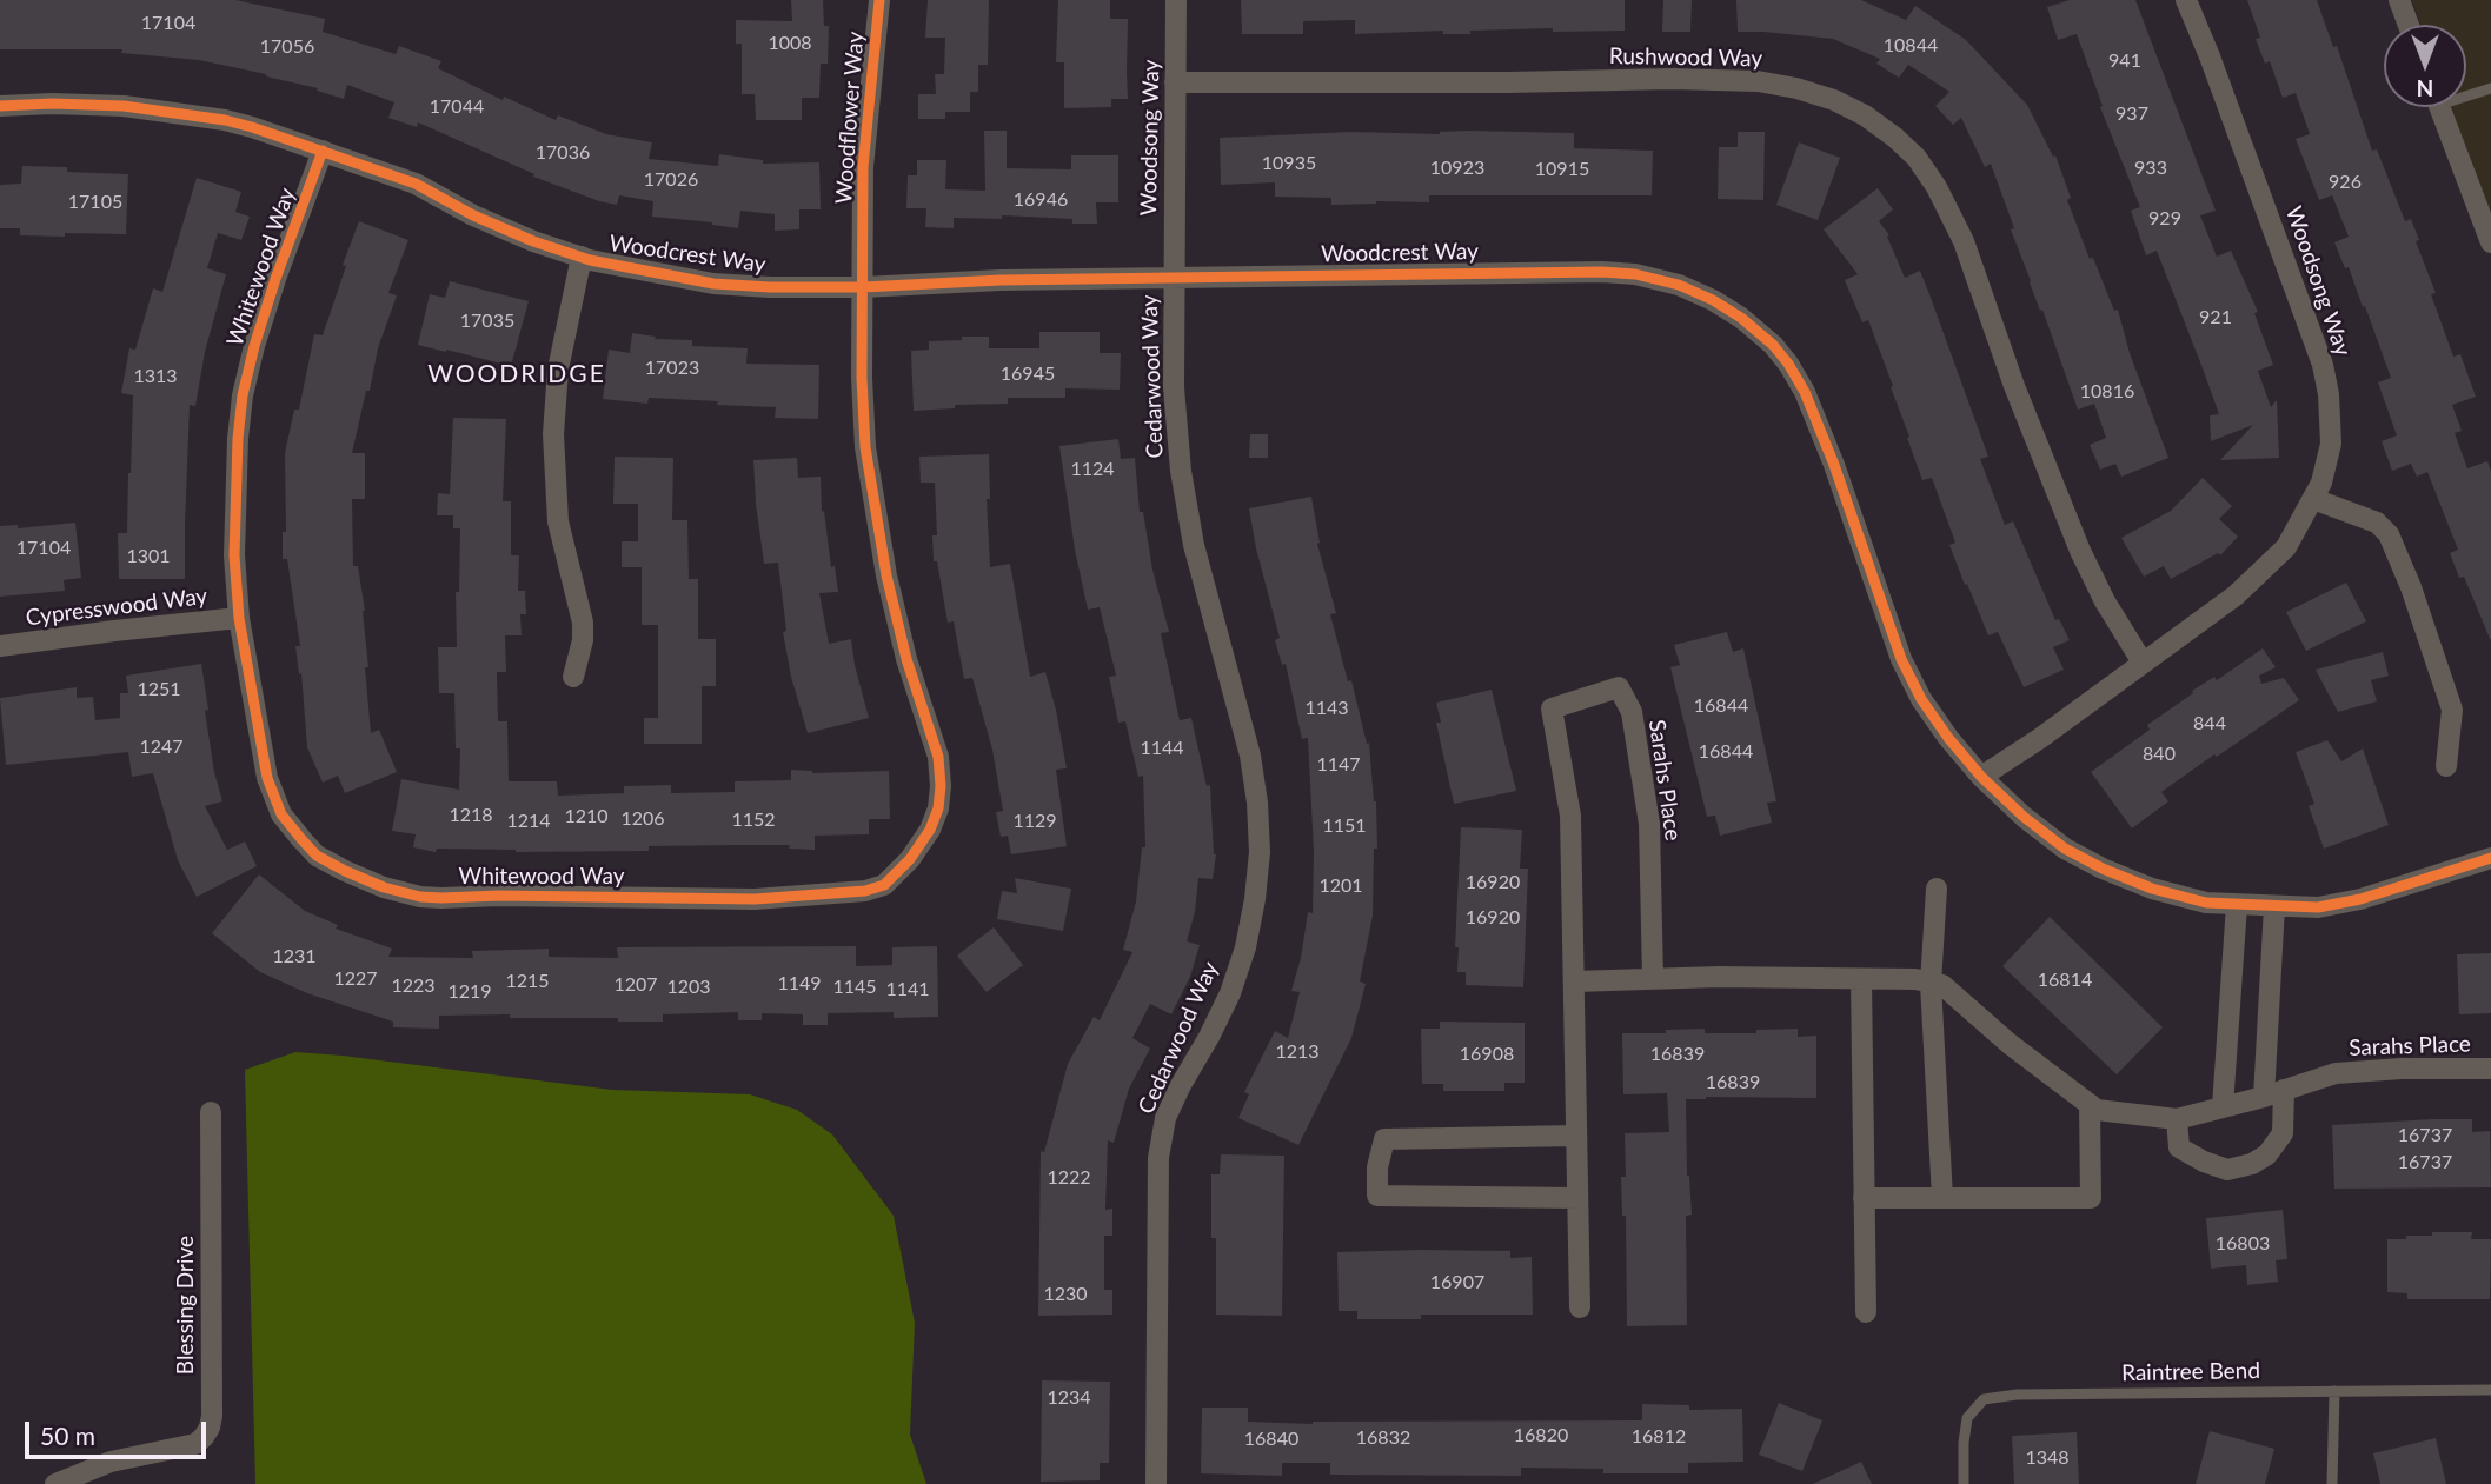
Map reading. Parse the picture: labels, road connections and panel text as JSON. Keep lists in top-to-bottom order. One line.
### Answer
{"streets":{"street":["Rushwood Way","Woodflower Way","Woodsong Way","Woodcrest Way","Whitewood Way","Cedarwood Way","Cypresswood Way","Sarahs Place","Blessing Drive"],"lane":["Raintree Bend"]},"crossings":[["Rushwood Way","Woodsong Way"],["Woodflower Way","Woodcrest Way"],["Woodflower Way","Whitewood Way"],["Woodsong Way","Woodcrest Way"],["Woodsong Way","Cedarwood Way"],["Woodcrest Way","Whitewood Way"],["Woodcrest Way","Cedarwood Way"],["Whitewood Way","Cypresswood Way"]],"districts":["WOODRIDGE"],"house_numbers":["17104","1008","10844","17056","941","17044","937","17036","10935","10923","933","10915","17026","926","16946","17105","929","921","17035","17023","16945","1313","10816","1124","17104","1301","1251","16844","1143","844","1247","1144","16844","840","1147","1218","1210","1206","1152","1214","1129","1151","16920","1201","16920","1231","1227","16814","1215","1149","1207","1223","1203","1145","1141","1219","1213","16908","16839","16839","16737","16737","1222","16803","16907","1230","1234","16820","16812","16832","16840","1348"],"scale_bar":"50 m","north":"bottom"}
